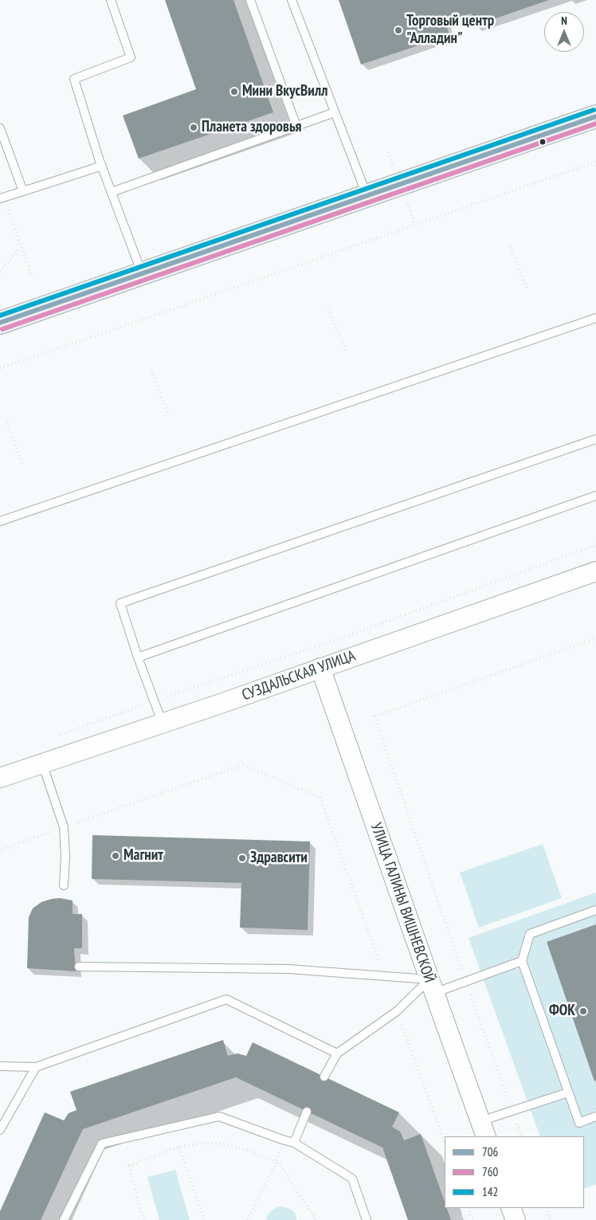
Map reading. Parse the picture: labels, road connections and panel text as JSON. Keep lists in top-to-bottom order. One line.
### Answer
{"streets":{"street":["СУЗДАЛЬСКАЯ УЛИЦА","УЛИЦА ГАЛИНЫ ВИШНЕВСКОЙ"]},"crossings":[["СУЗДАЛЬСКАЯ УЛИЦА","УЛИЦА ГАЛИНЫ ВИШНЕВСКОЙ"]],"places":["Торговый центр \"Алладин\"","Мини ВкусВилл","Планета здоровья","Магнит","Здравсити","ФОК"],"lines":["transit line 142","transit line 706","transit line 760"],"legend":["706","760","142"],"north":"top"}
